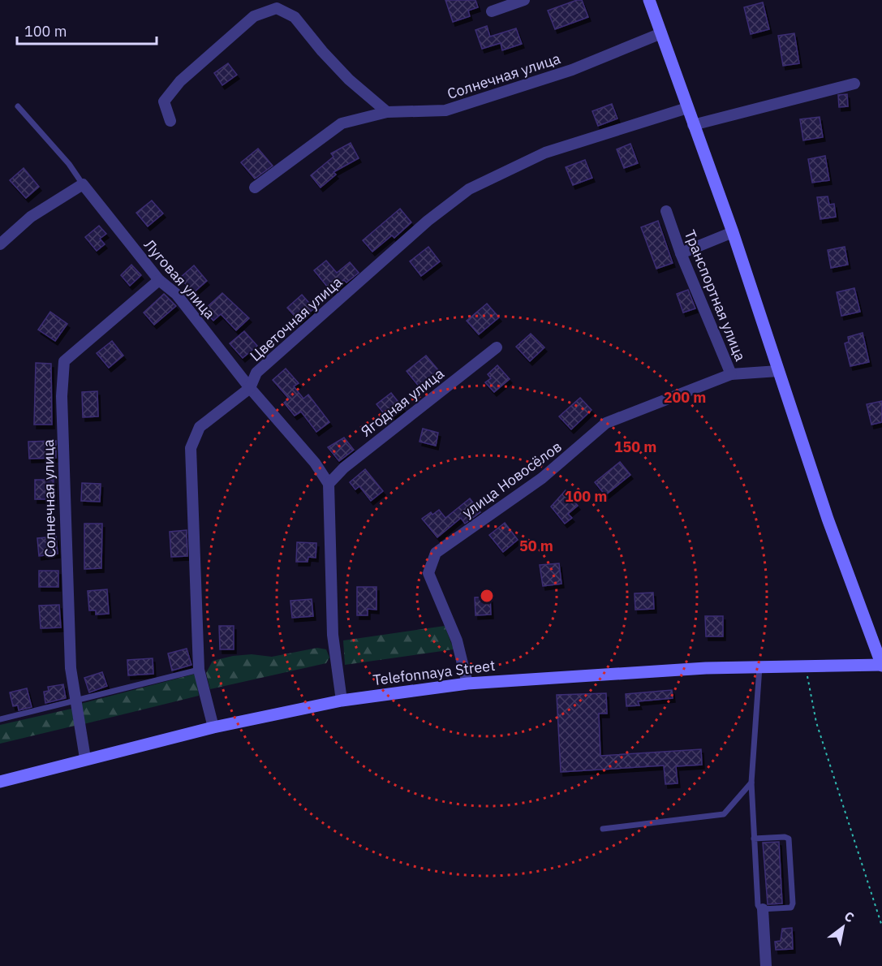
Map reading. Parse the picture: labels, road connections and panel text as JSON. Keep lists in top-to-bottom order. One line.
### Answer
{"streets":{"street":["Солнечная улица","Луговая улица","Транспортная улица","Цветочная улица","Ягодная улица","улица Новосёлов","Telefonnaya Street"]},"crossings":[["Солнечная улица","Луговая улица"],["Солнечная улица","Telefonnaya Street"],["Луговая улица","Цветочная улица"],["Луговая улица","Ягодная улица"],["Транспортная улица","улица Новосёлов"],["Цветочная улица","Telefonnaya Street"],["улица Новосёлов","Telefonnaya Street"]],"scale_bar":"100 m","north":"top right","rings":["200 m","150 m","100 m","50 m"]}
